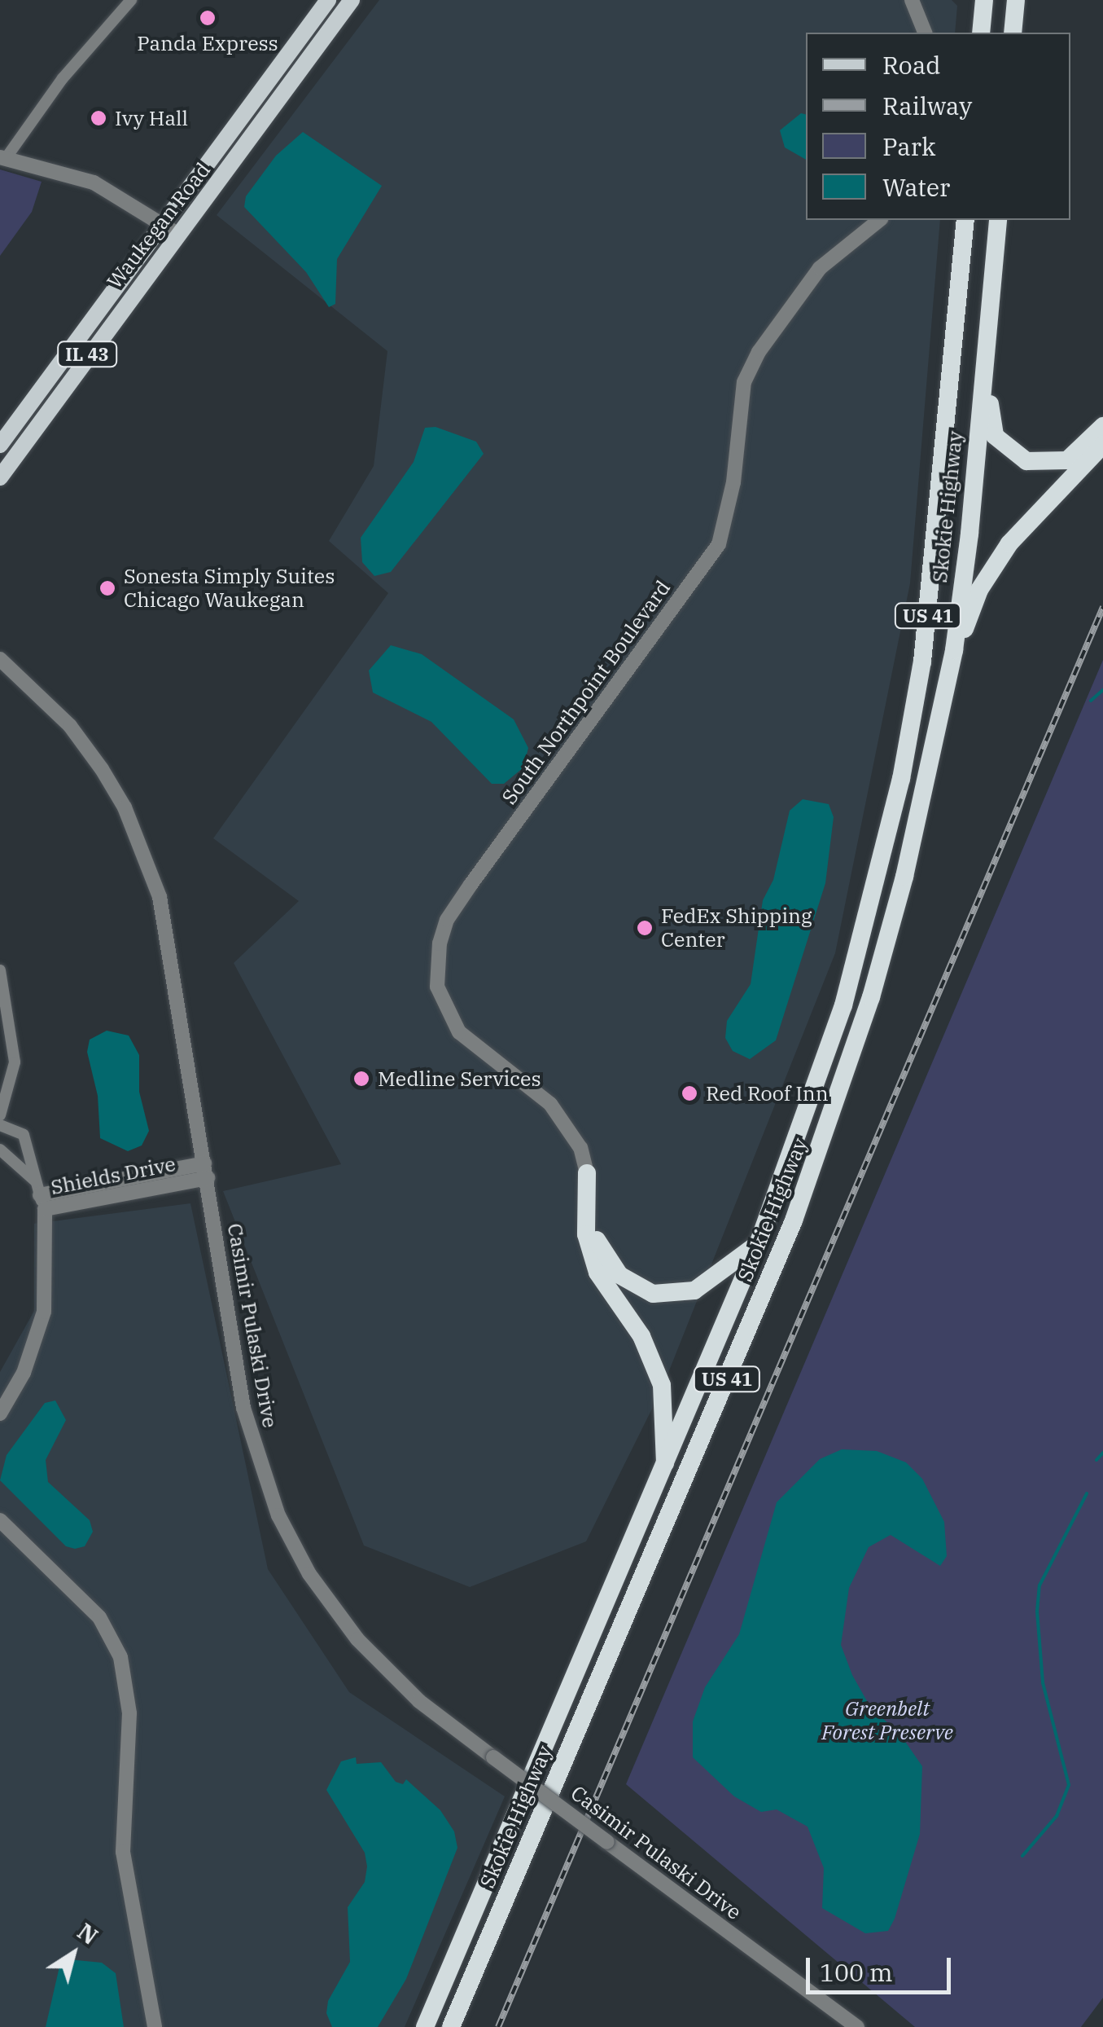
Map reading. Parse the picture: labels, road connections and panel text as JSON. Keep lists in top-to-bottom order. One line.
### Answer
{"streets":{"highway":["Skokie Highway","US 41"],"main road":["Waukegan Road","IL 43"],"street":["South Northpoint Boulevard","Shields Drive","Casimir Pulaski Drive"]},"crossings":[["Shields Drive","Casimir Pulaski Drive"]],"parks":["Greenbelt Forest Preserve"],"places":["Panda Express","Ivy Hall","Sonesta Simply Suites Chicago Waukegan","FedEx Shipping Center","Medline Services","Red Roof Inn"],"legend":["Road","Railway","Park","Water"],"scale_bar":"100 m","north":"top right"}
